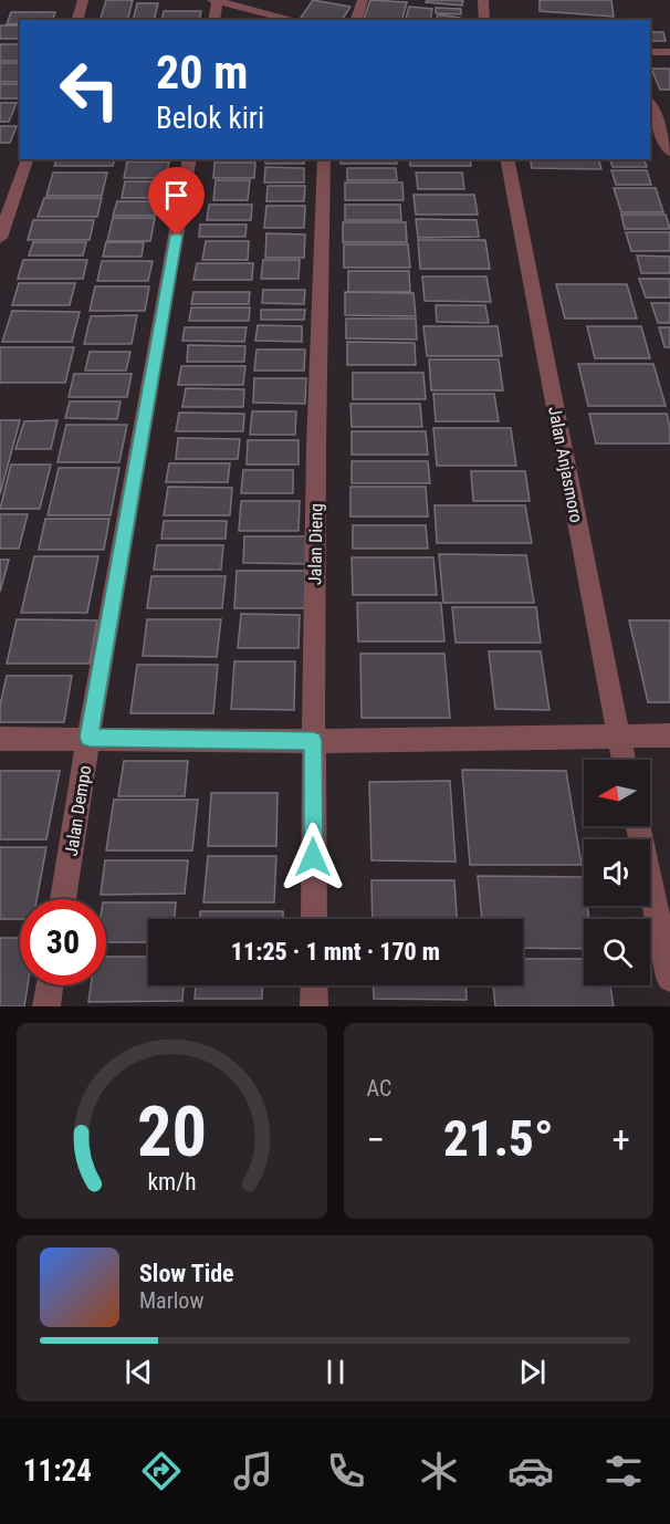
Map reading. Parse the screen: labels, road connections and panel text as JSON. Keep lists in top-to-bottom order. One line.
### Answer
{"streets":{"street":["Jalan Anjasmoro","Jalan Dieng","Jalan Dempo"]},"north":"left","page":{"turn":["20 m","Belok kiri"],"limit":"30","trip":"11:25 · 1 mnt · 170 m","tile":"AC","heat":["−","21.5°","+"],"song":["Slow Tide","Marlow"],"tabs":"11:24","gauge":["20","km/h"]}}
